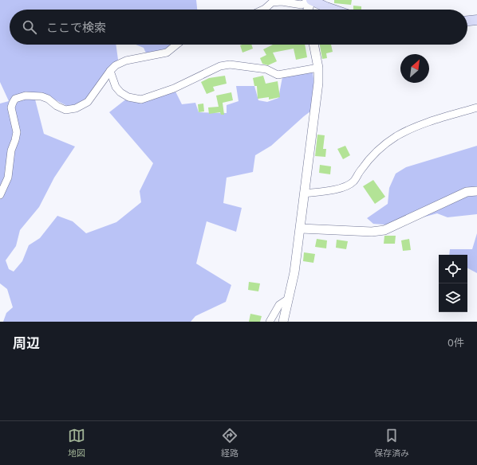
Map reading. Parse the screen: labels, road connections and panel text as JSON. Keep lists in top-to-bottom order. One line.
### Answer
{"north":"top right","page":{"search":"ここで検索","heading":["周辺","0件"],"nav":["地図","経路","保存済み"]}}
